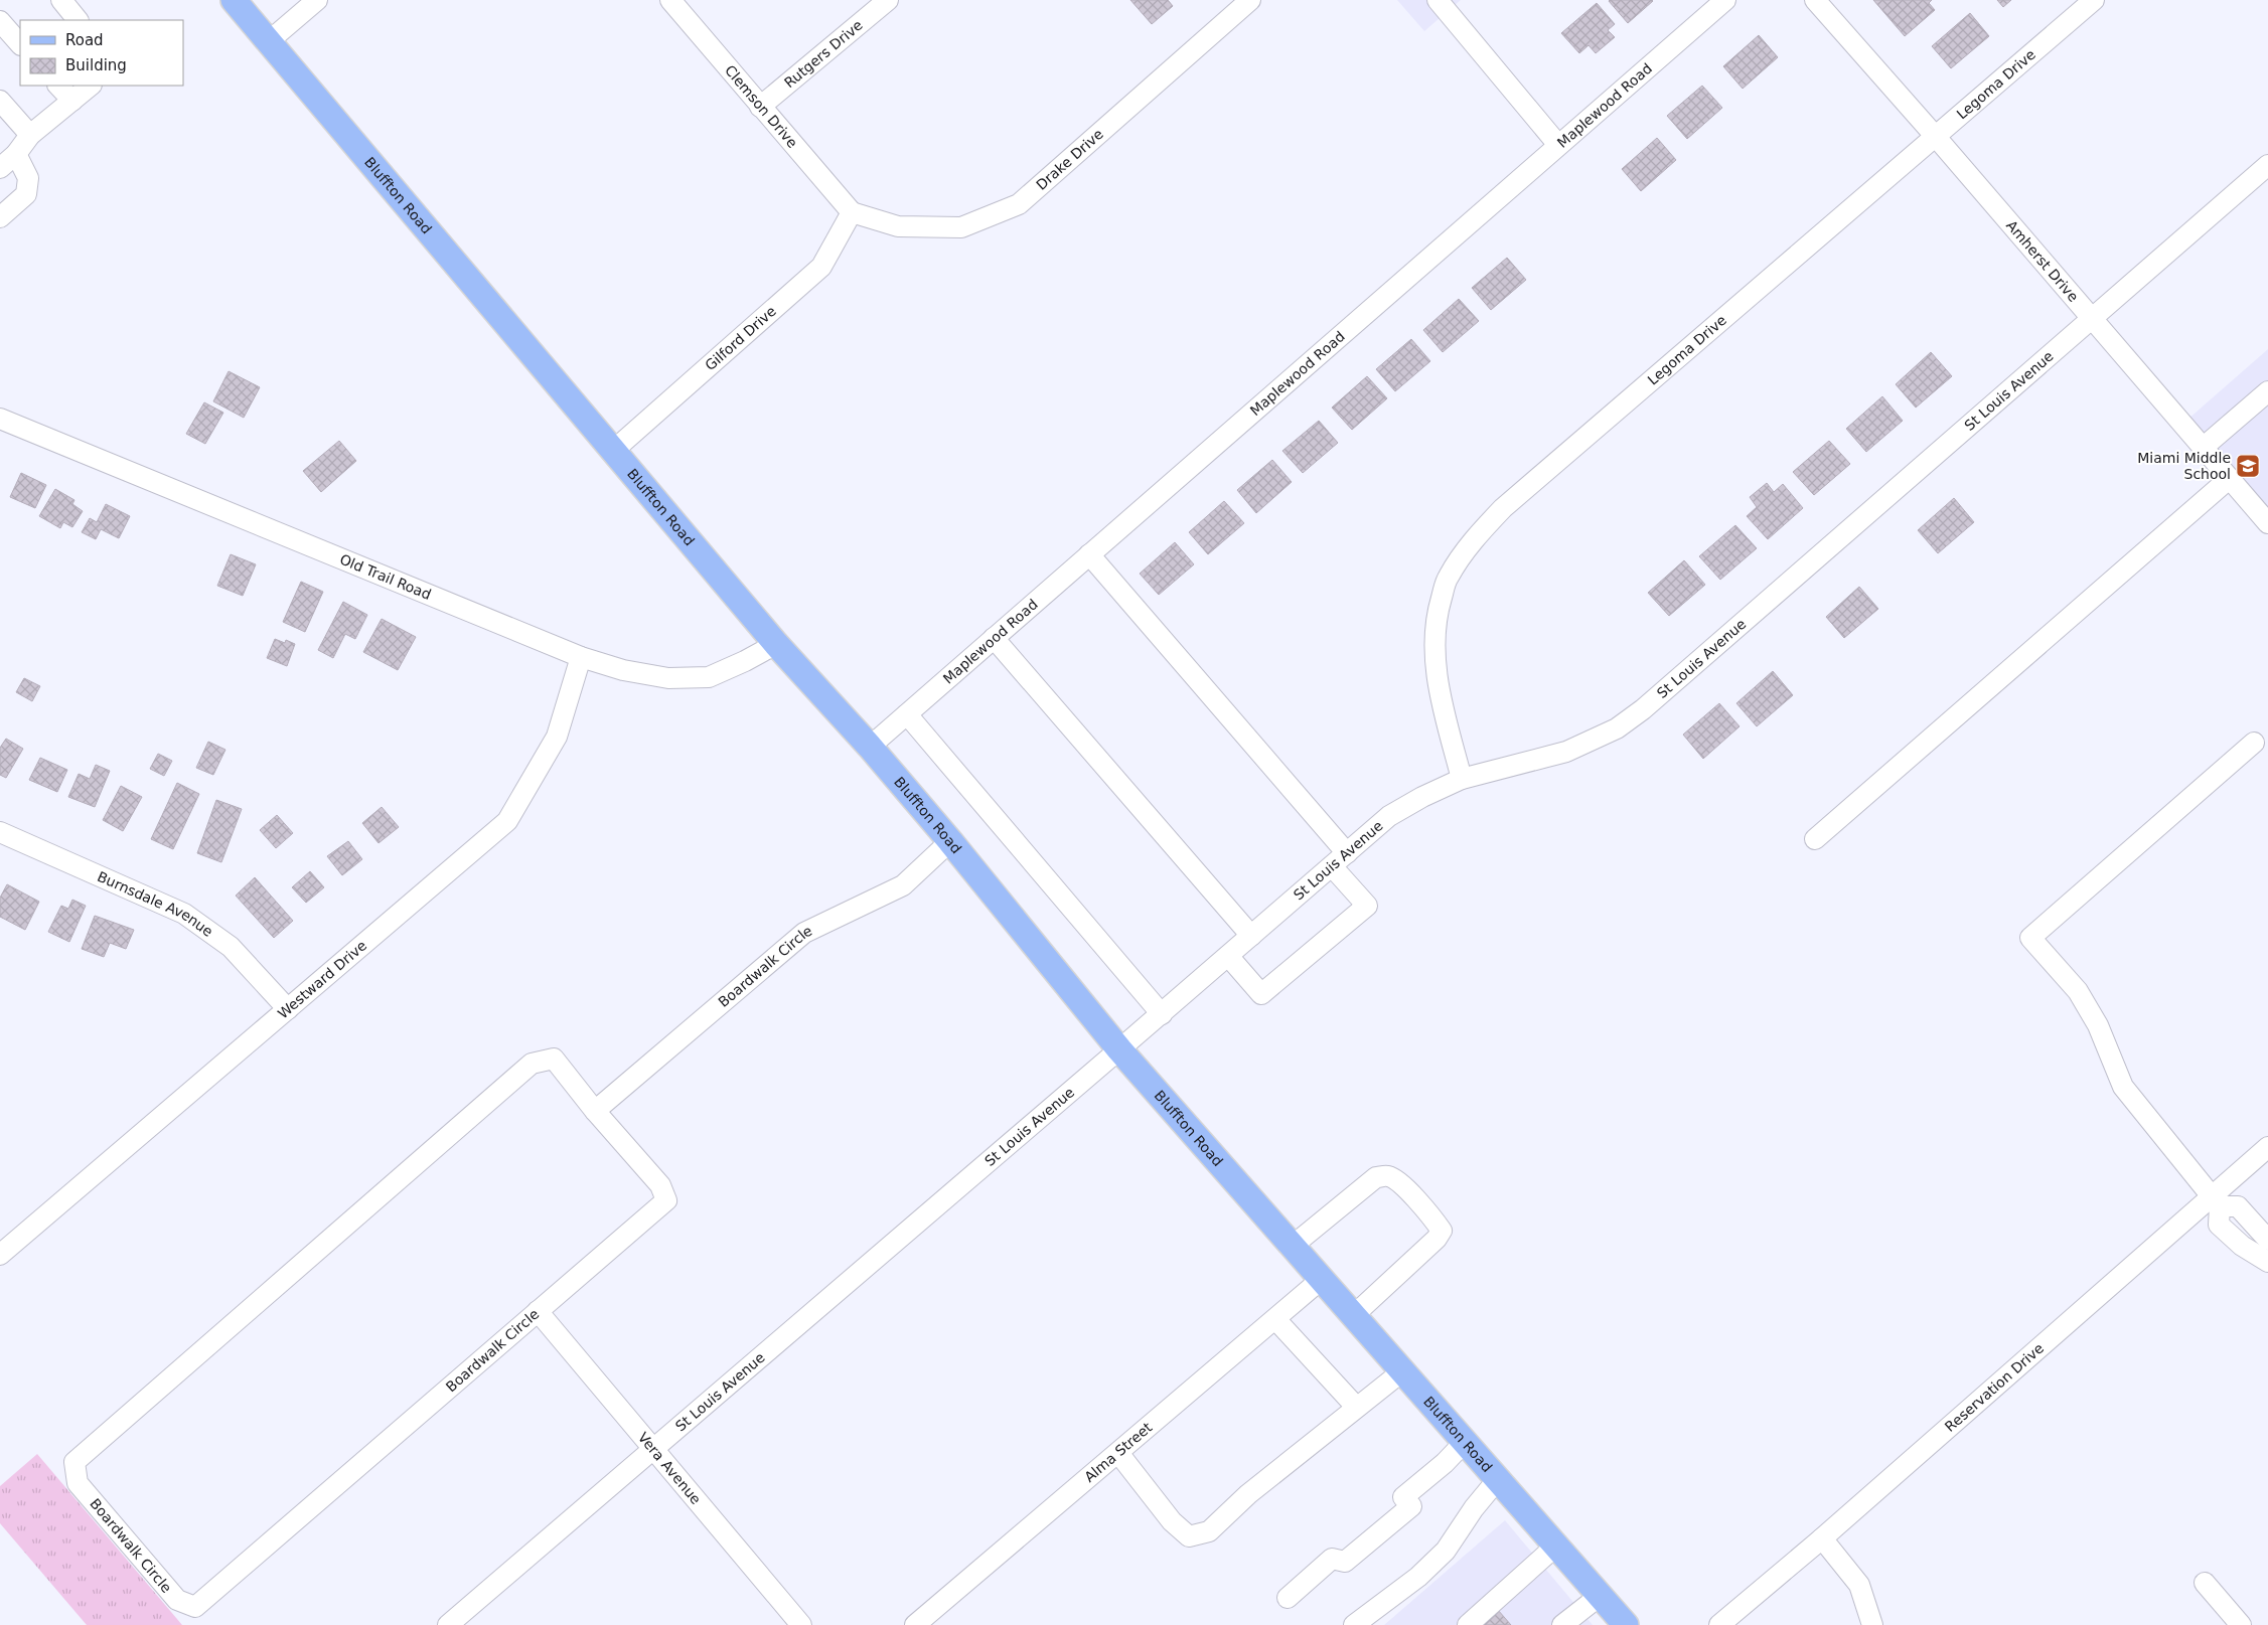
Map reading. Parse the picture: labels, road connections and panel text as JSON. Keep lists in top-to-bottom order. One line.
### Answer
{"streets":{"main road":["Bluffton Road"],"street":["Rutgers Drive","Legoma Drive","Maplewood Road","Clemson Drive","Drake Drive","Amherst Drive","Gilford Drive","St Louis Avenue","Old Trail Road","Burnsdale Avenue","Boardwalk Circle","Westward Drive","Reservation Drive","Alma Street","Vera Avenue"]},"crossings":[["Rutgers Drive","Clemson Drive"],["Legoma Drive","Amherst Drive"],["Legoma Drive","St Louis Avenue"],["Maplewood Road","Bluffton Road"],["Clemson Drive","Drake Drive"],["Clemson Drive","Gilford Drive"],["Drake Drive","Gilford Drive"],["Bluffton Road","Gilford Drive"],["Bluffton Road","St Louis Avenue"],["Bluffton Road","Old Trail Road"],["Bluffton Road","Boardwalk Circle"],["Bluffton Road","Alma Street"],["Amherst Drive","St Louis Avenue"],["St Louis Avenue","Vera Avenue"],["Old Trail Road","Westward Drive"],["Burnsdale Avenue","Westward Drive"],["Boardwalk Circle","Vera Avenue"]],"places":{"school or university":["Miami Middle School"]},"legend":["Road","Building"]}
